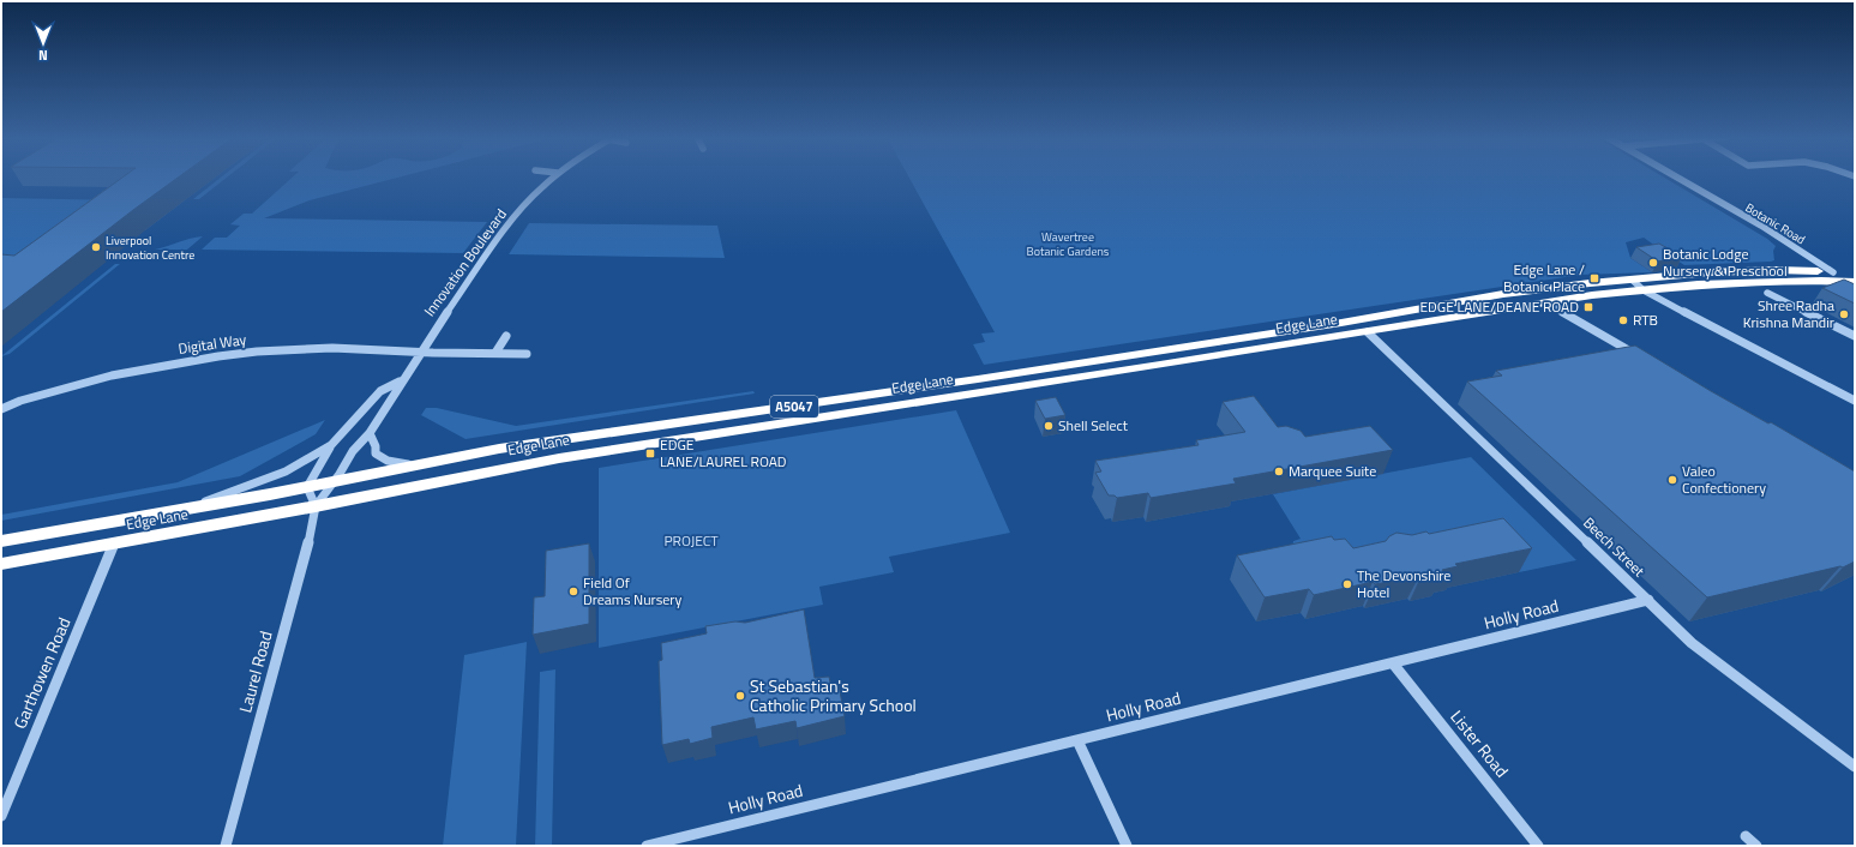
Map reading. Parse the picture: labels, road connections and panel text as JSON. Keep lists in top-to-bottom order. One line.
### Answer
{"streets":{"highway":["Edge Lane","A5047"],"street":["Botanic Road","Innovation Boulevard","Digital Way","Beech Street","Holly Road","Laurel Road","Garthowen Road","Lister Road"]},"crossings":[["Botanic Road","Edge Lane"],["Innovation Boulevard","Edge Lane"],["Innovation Boulevard","Digital Way"],["Innovation Boulevard","Laurel Road"],["Edge Lane","Beech Street"],["Edge Lane","Laurel Road"],["Edge Lane","Garthowen Road"],["Beech Street","Holly Road"],["Holly Road","Lister Road"]],"parks":["Wavertree Botanic Gardens","PROJECT"],"places":{"other":["Liverpool Innovation Centre","Botanic Lodge Nursery & Preschool","Shree Radha Krishna Mandir","RTB","Shell Select","Marquee Suite","Valeo Confectionery","The Devonshire Hotel","Field Of Dreams Nursery","St Sebastian's Catholic Primary School"],"transit":["Edge Lane / Botanic Place","EDGE LANE/DEANE ROAD","EDGE LANE/LAUREL ROAD"]},"north":"bottom"}
